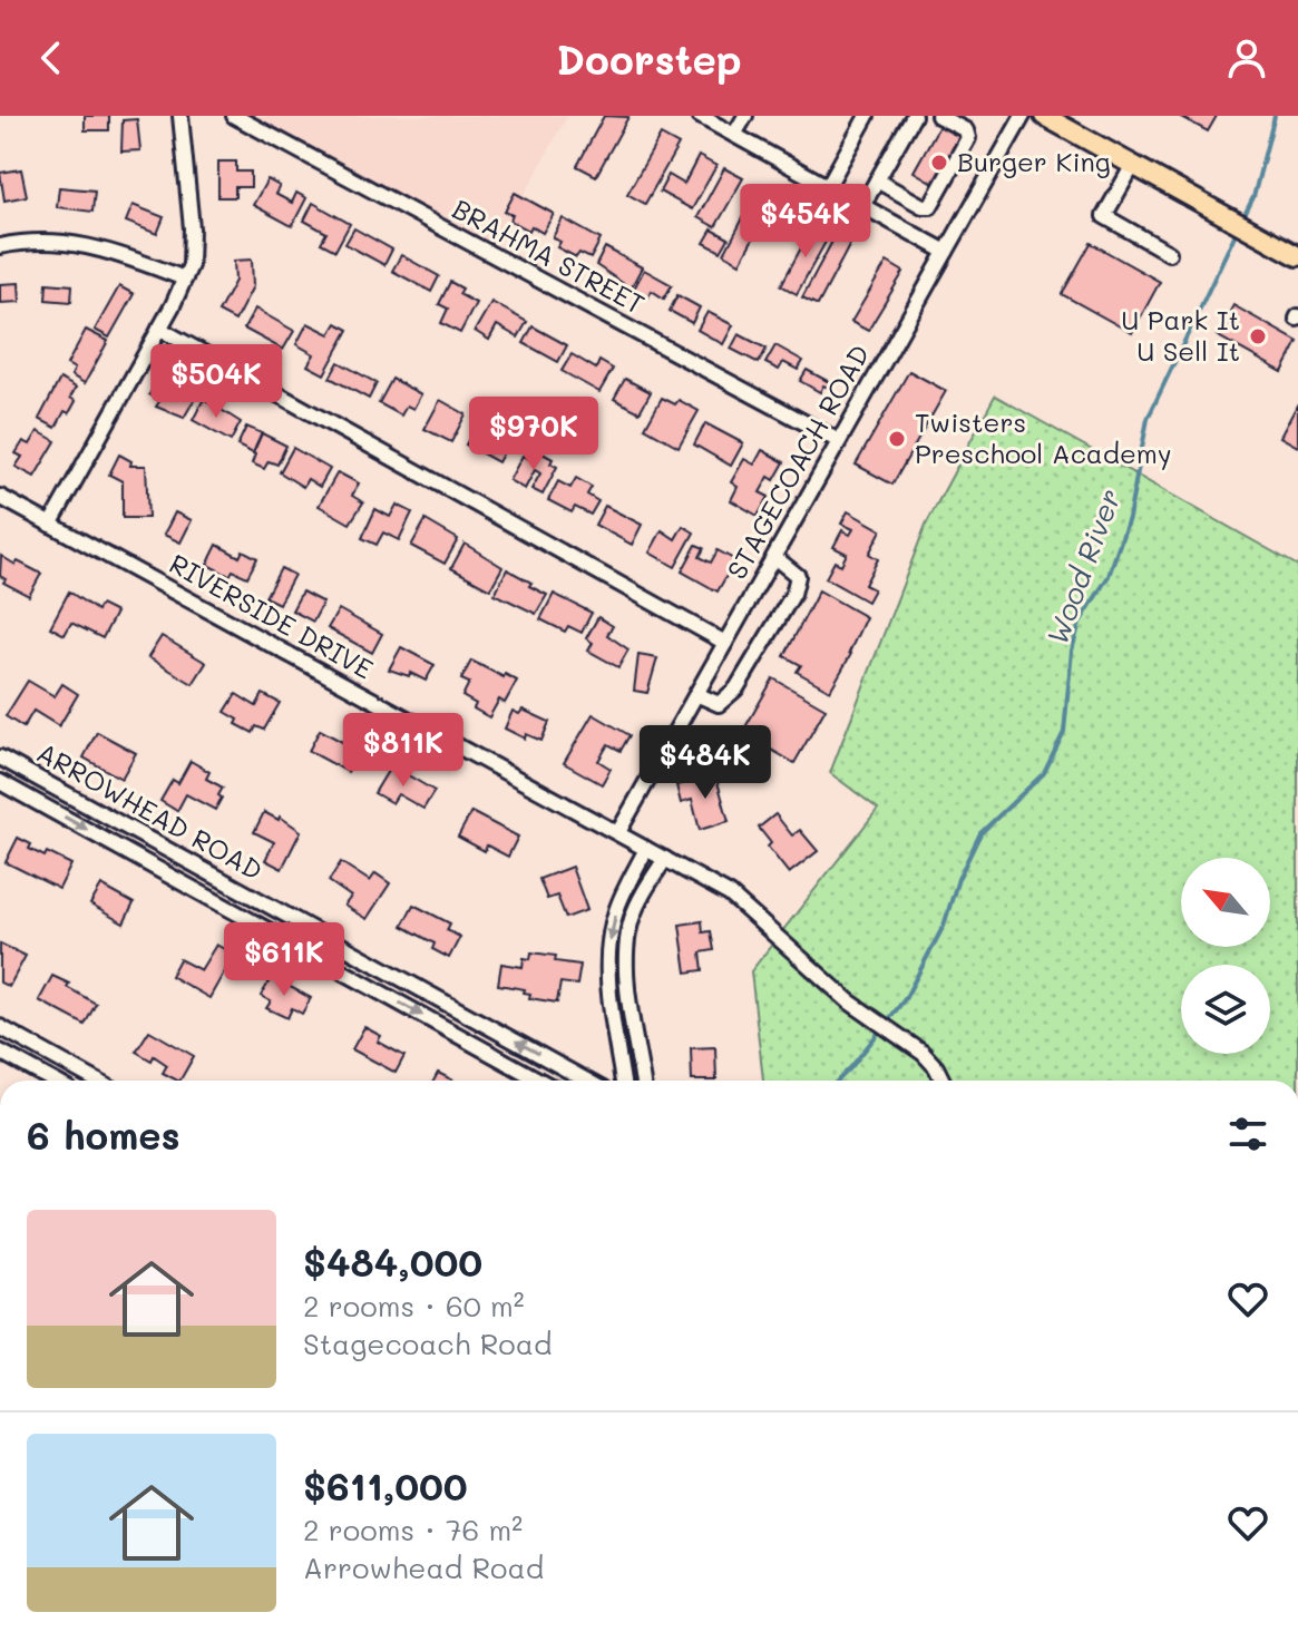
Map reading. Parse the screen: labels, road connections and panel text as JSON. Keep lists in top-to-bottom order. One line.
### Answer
{"streets":{"street":["BRAHMA STREET","STAGECOACH ROAD","RIVERSIDE DRIVE","ARROWHEAD ROAD"]},"crossings":[["BRAHMA STREET","STAGECOACH ROAD"],["STAGECOACH ROAD","RIVERSIDE DRIVE"]],"water":["Wood River"],"places":["Burger King","U Park It U Sell It","Twisters Preschool Academy"],"north":"top left","page":{"header":"Doorstep","price":["$454K","$504K","$970K","$811K","$484K","$611K"],"heading":"6 homes","list":[{"name":"$484,000","note":"2 rooms · 60 m² · Stagecoach Road"},{"name":"$611,000","note":"2 rooms · 76 m² · Arrowhead Road"}]}}
